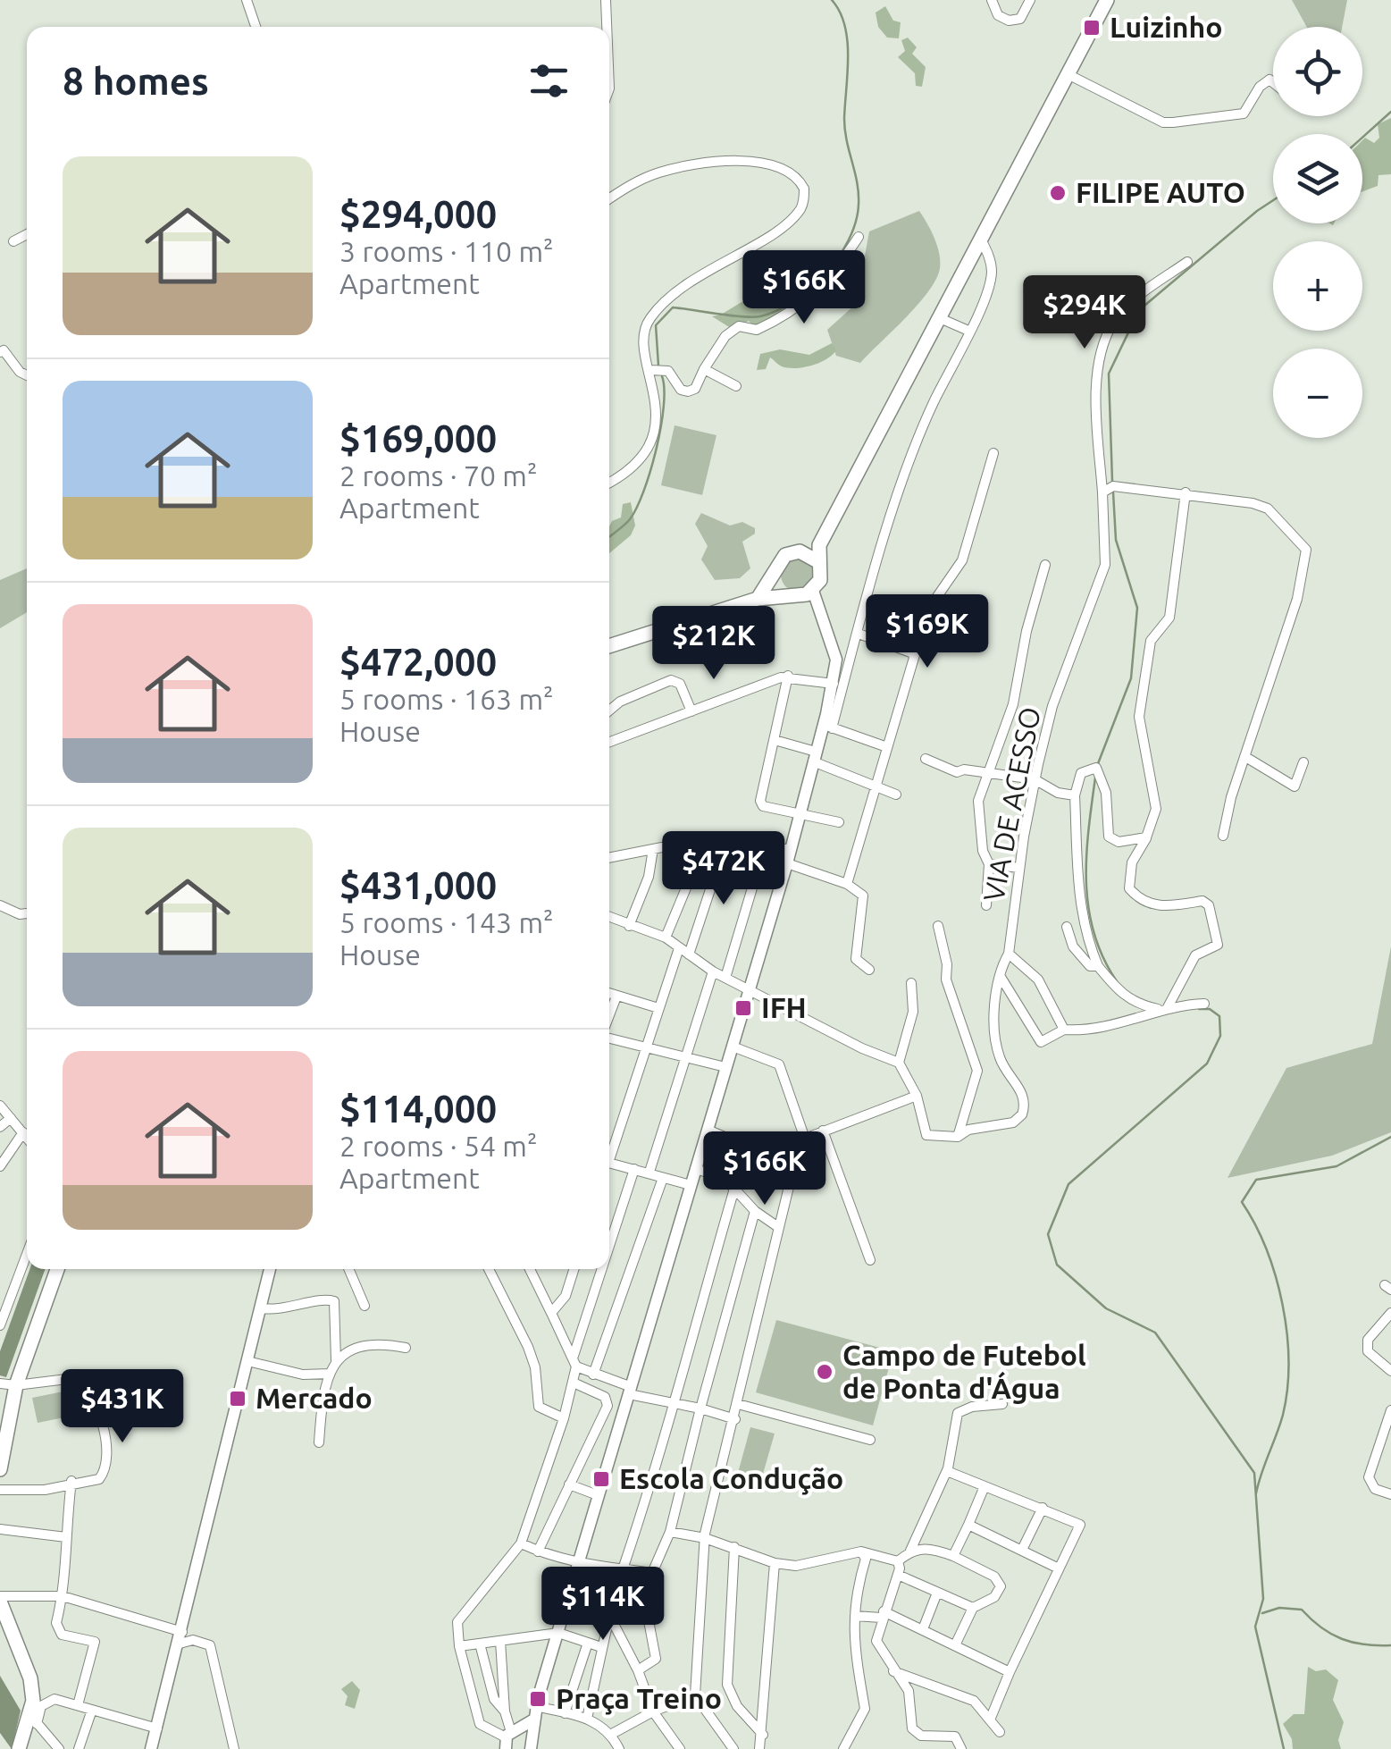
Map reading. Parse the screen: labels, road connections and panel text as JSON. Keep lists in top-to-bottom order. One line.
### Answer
{"streets":{"street":["VIA DE ACESSO"]},"places":{"transit":["Luizinho","IFH","Mercado","Escola Condução","Praça Treino"],"other":["FILIPE AUTO","Campo de Futebol de Ponta d'Água"]},"page":{"map_buttons":["+","−"],"heading":"8 homes","list":[{"name":"$294,000","note":"3 rooms · 110 m² · Apartment"},{"name":"$169,000","note":"2 rooms · 70 m² · Apartment"},{"name":"$472,000","note":"5 rooms · 163 m² · House"},{"name":"$431,000","note":"5 rooms · 143 m² · House"},{"name":"$114,000","note":"2 rooms · 54 m² · Apartment"}],"price":["$166K","$294K","$169K","$212K","$472K","$166K","$431K","$114K"]}}
